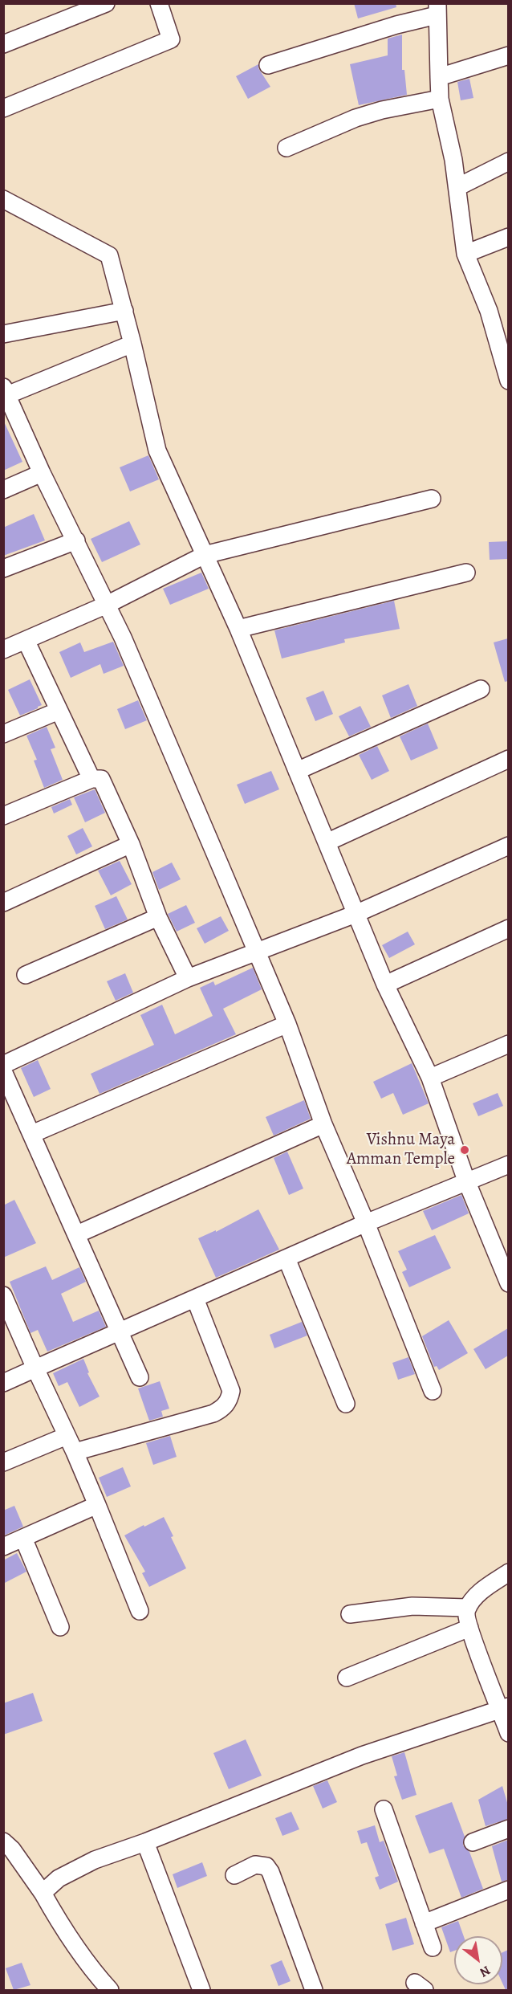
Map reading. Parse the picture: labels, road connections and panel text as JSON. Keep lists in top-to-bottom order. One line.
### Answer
{"places":["Vishnu Maya Amman Temple"],"north":"bottom right"}
